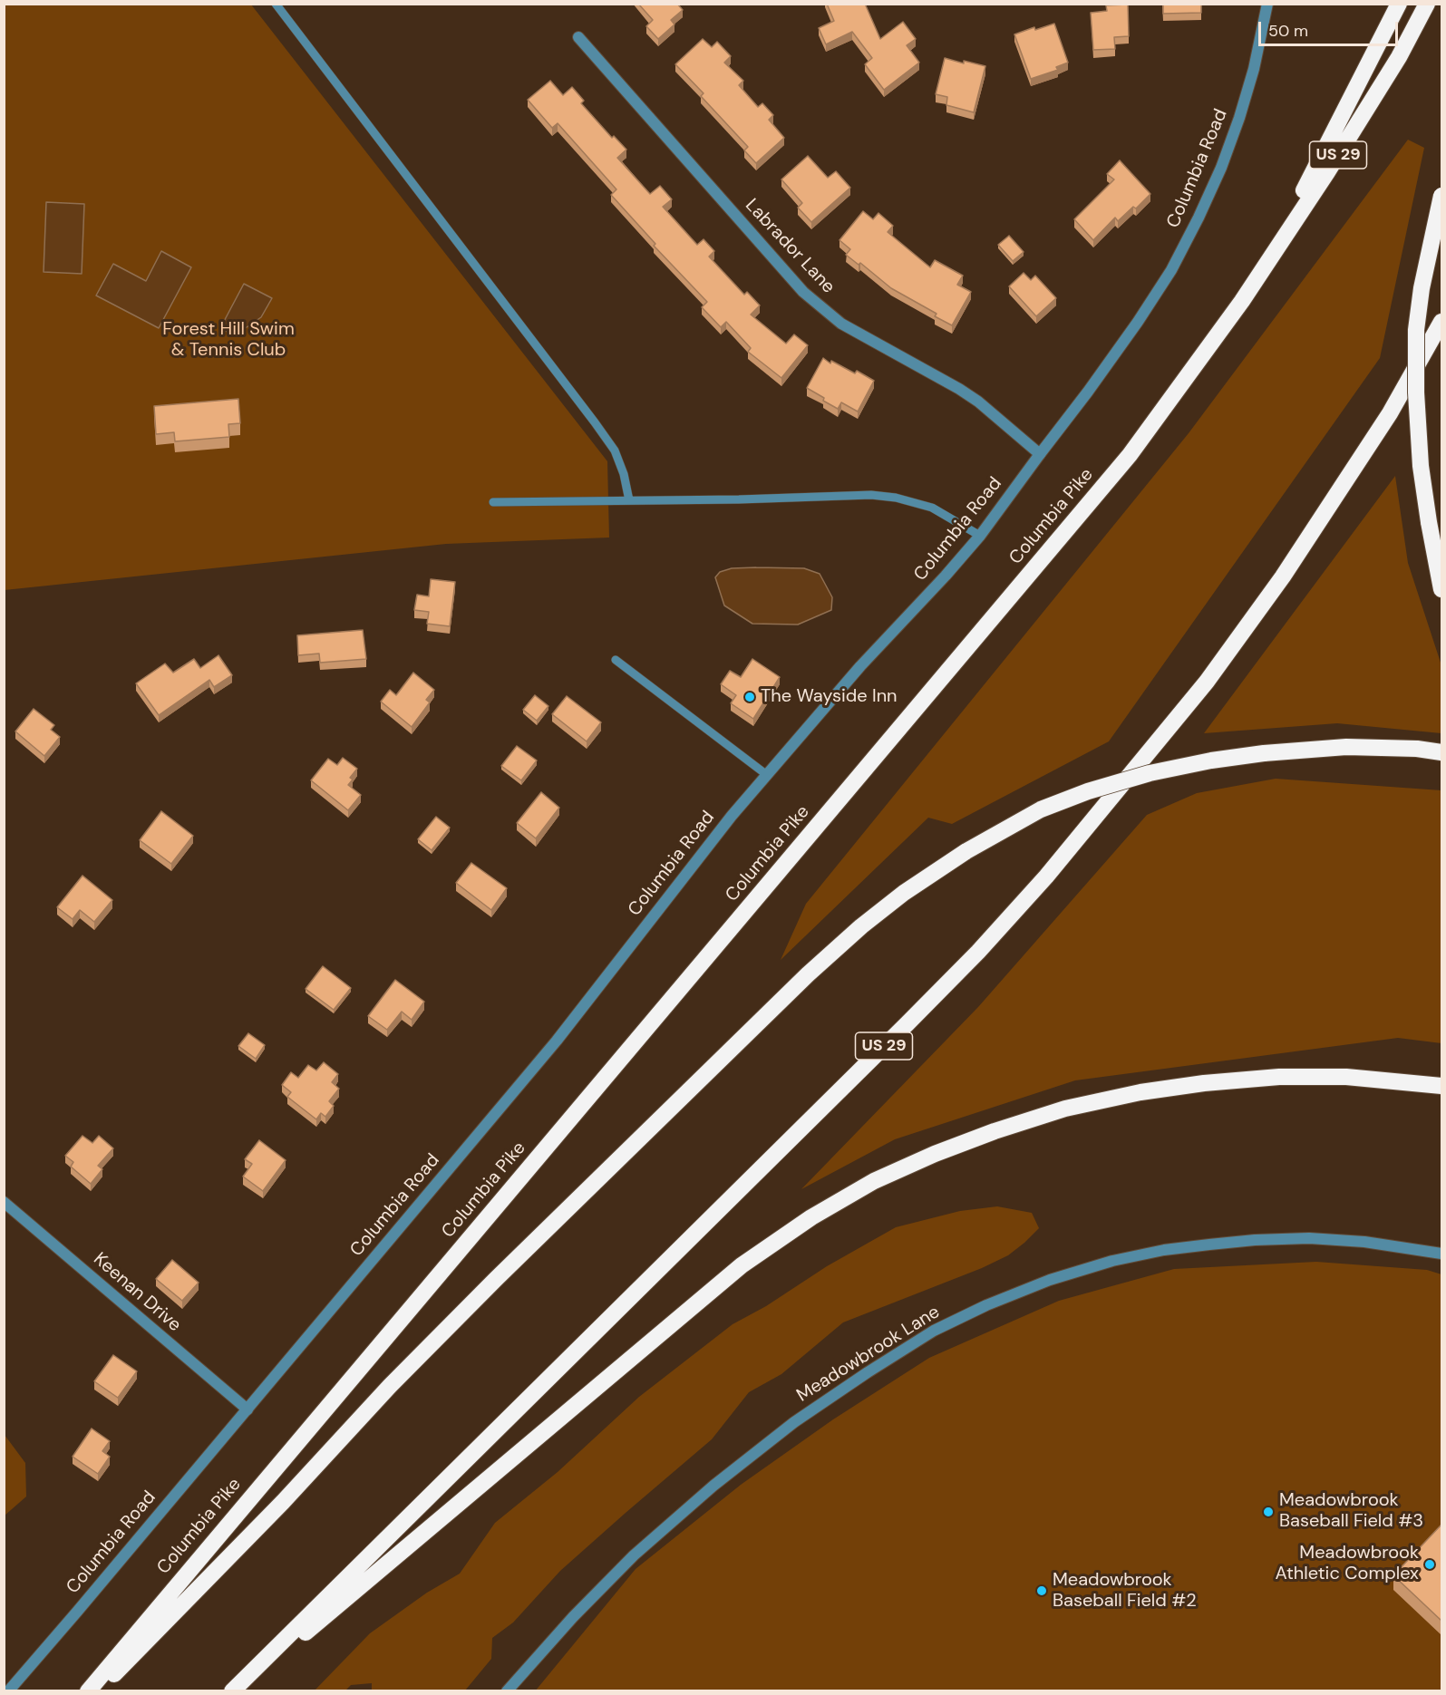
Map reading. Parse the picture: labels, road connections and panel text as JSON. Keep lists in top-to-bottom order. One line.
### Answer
{"streets":{"highway":["US 29","Columbia Pike"],"street":["Columbia Road","Labrador Lane","Keenan Drive","Meadowbrook Lane"]},"crossings":[["Columbia Road","Labrador Lane"],["Columbia Road","Keenan Drive"]],"parks":["Forest Hill Swim & Tennis Club"],"places":["The Wayside Inn","Meadowbrook Baseball Field #3","Meadowbrook Athletic Complex","Meadowbrook Baseball Field #2"],"scale_bar":"50 m"}
